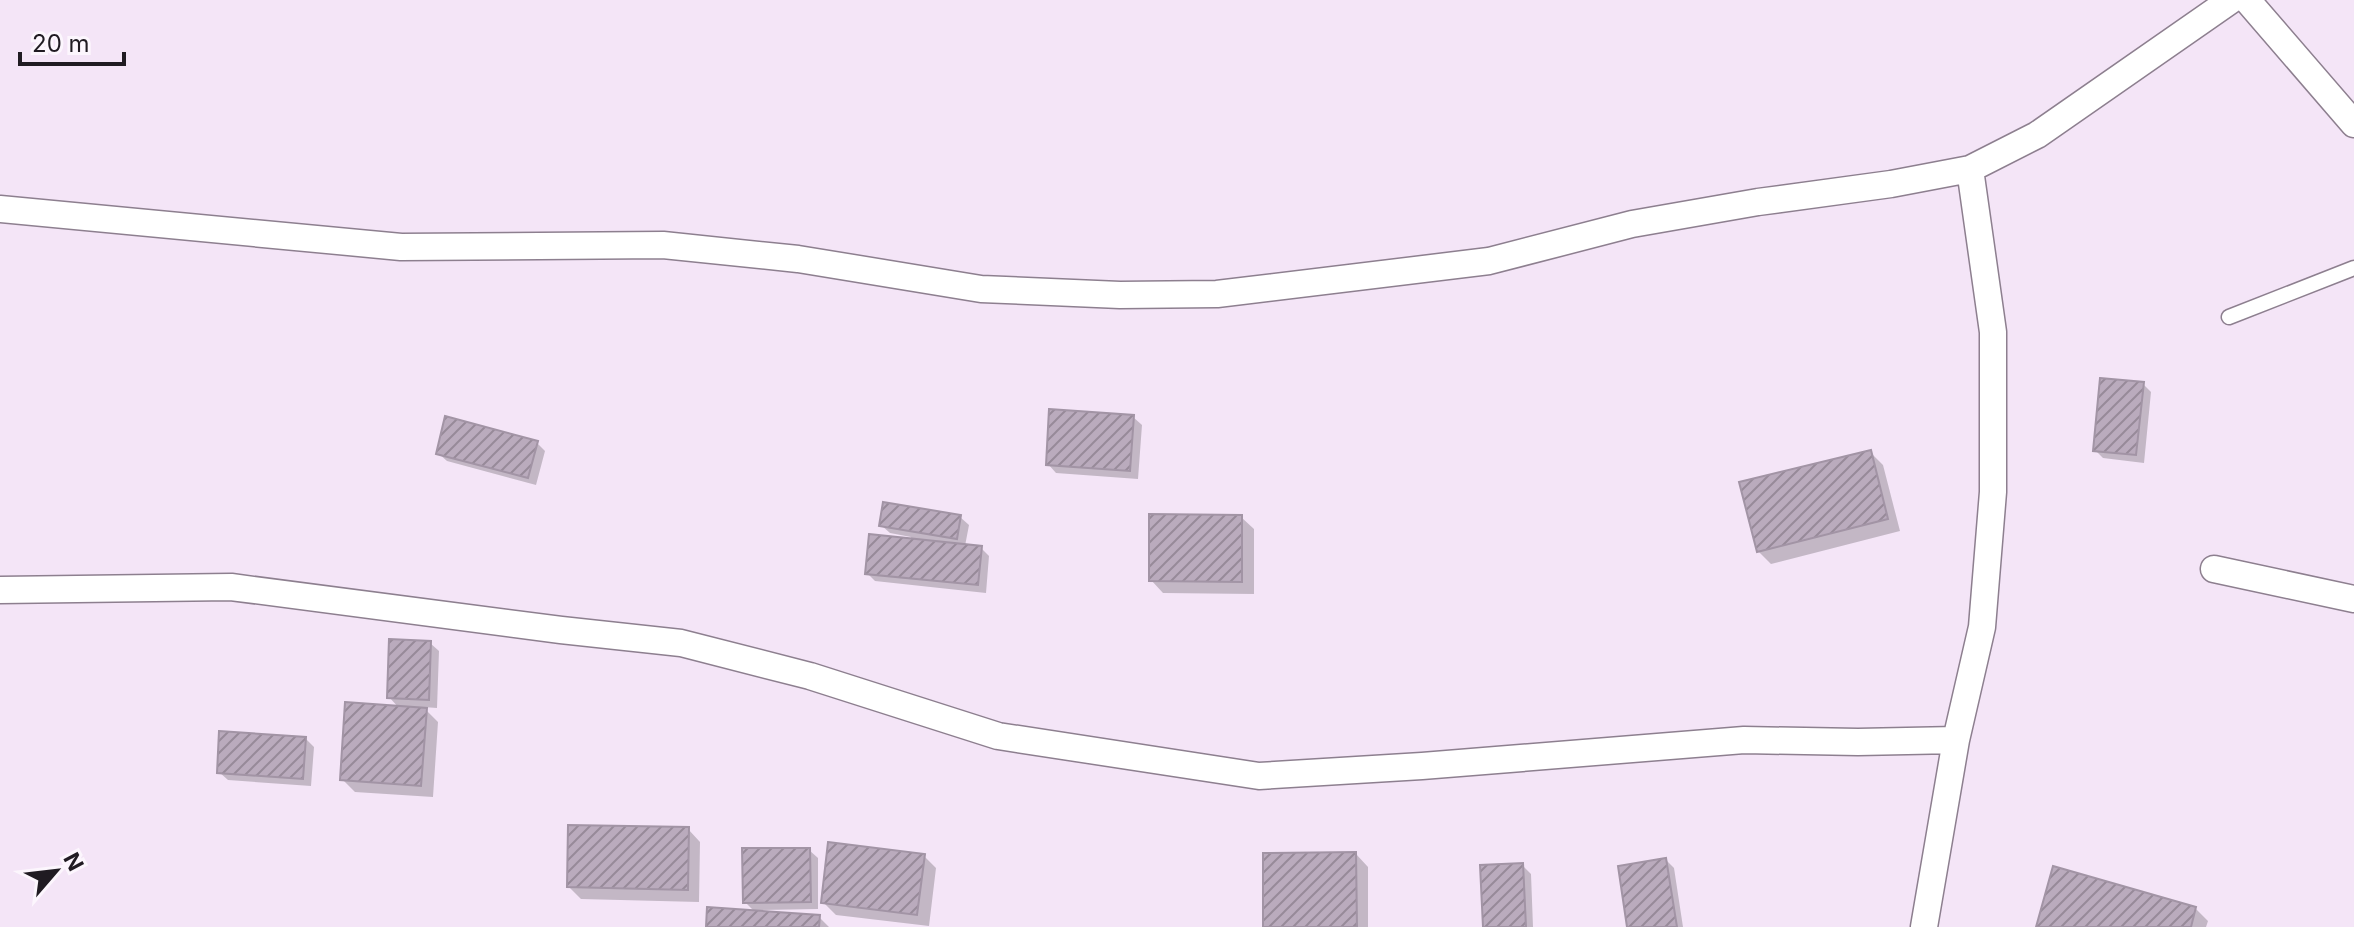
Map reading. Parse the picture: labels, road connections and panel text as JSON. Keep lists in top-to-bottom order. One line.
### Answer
{"scale_bar":"20 m","north":"top right"}
